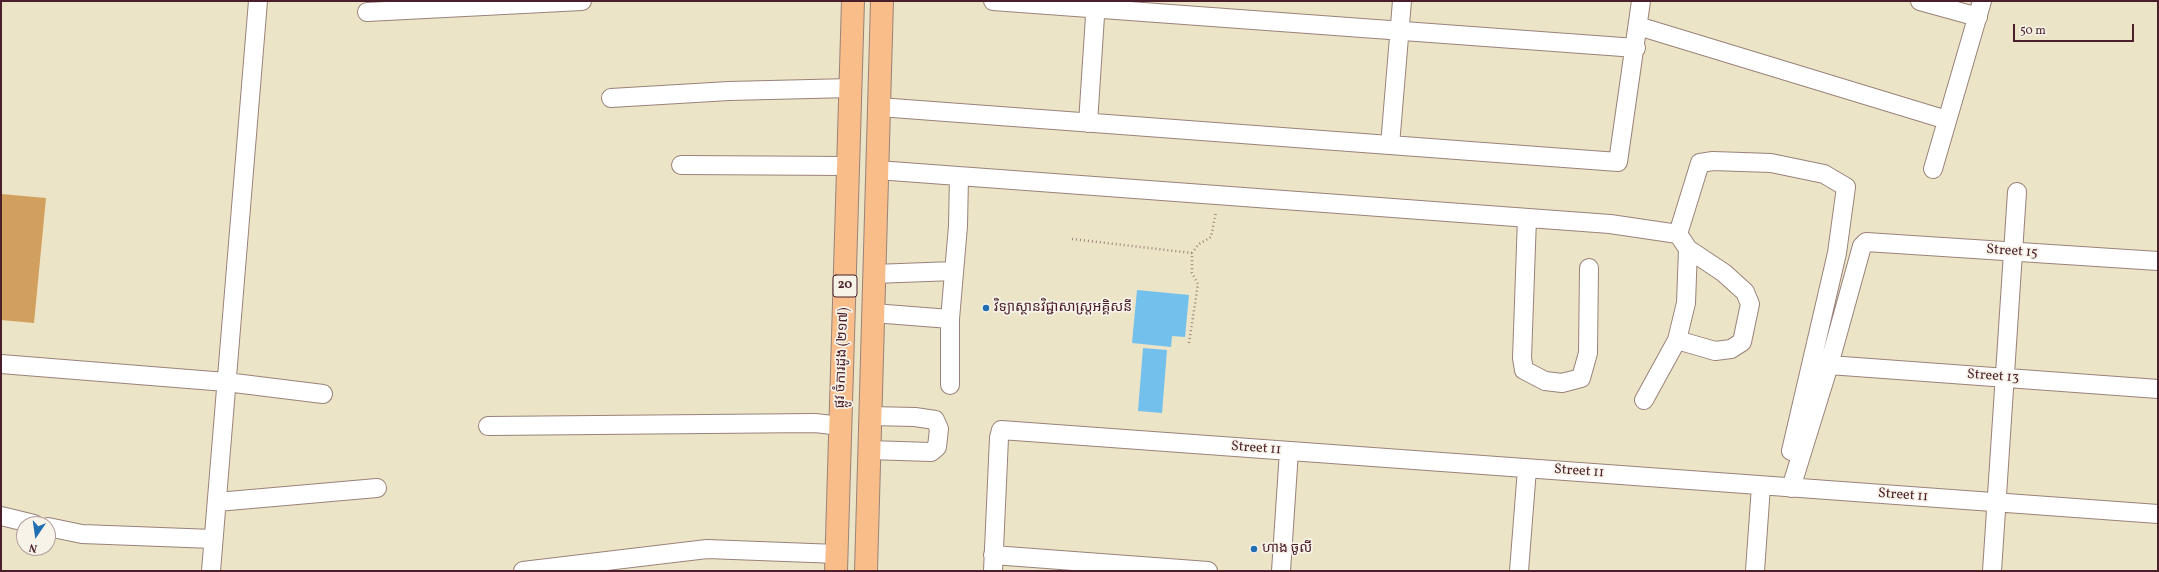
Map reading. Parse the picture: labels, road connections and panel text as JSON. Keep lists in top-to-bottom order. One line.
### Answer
{"streets":{"main road":["20","ផ្លូវ ចំការដូង (២១៧)"],"street":["Street 15","Street 13","Street 11"]},"crossings":[["Street 15","Street 13"]],"places":["វិទ្យាស្ថានវិជ្ជាសាស្រ្តអគ្គិសនី","ហាង ចូលី"],"scale_bar":"50 m","north":"bottom"}
